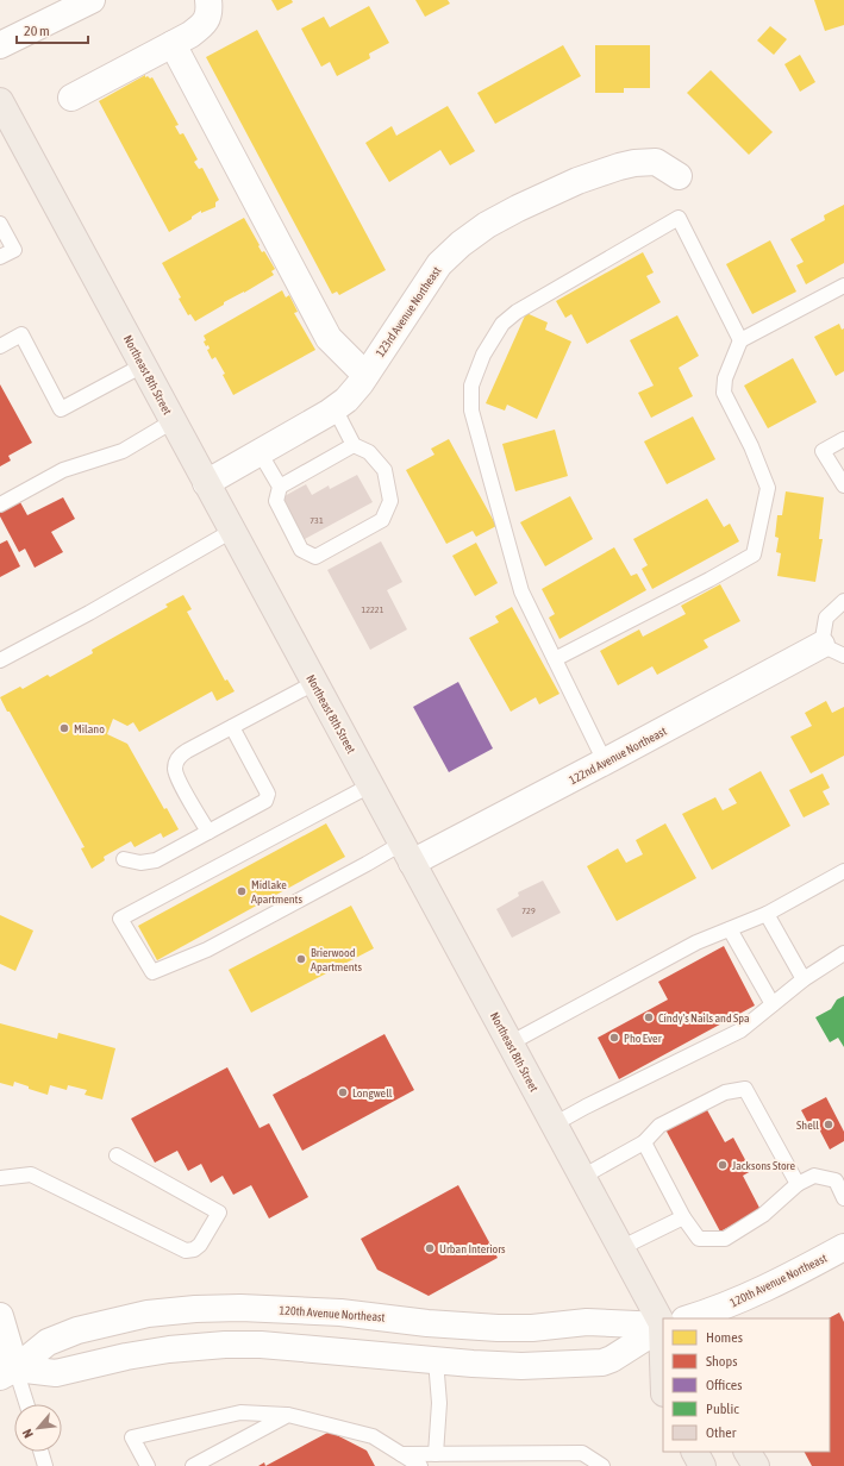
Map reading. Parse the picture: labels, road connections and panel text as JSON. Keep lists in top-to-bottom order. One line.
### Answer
{"streets":{"main road":["Northeast 8th Street"],"street":["123rd Avenue Northeast","122nd Avenue Northeast","120th Avenue Northeast"]},"crossings":[["123rd Avenue Northeast","Northeast 8th Street"],["Northeast 8th Street","122nd Avenue Northeast"]],"places":["Milano","Midlake Apartments","Brierwood Apartments","Cindy's Nails and Spa","Pho Ever","Longwell","Shell","Jacksons Store","Urban Interiors"],"house_numbers":["731","12221","729"],"legend":["Homes","Shops","Offices","Public","Other"],"scale_bar":"20 m","north":"bottom left"}
